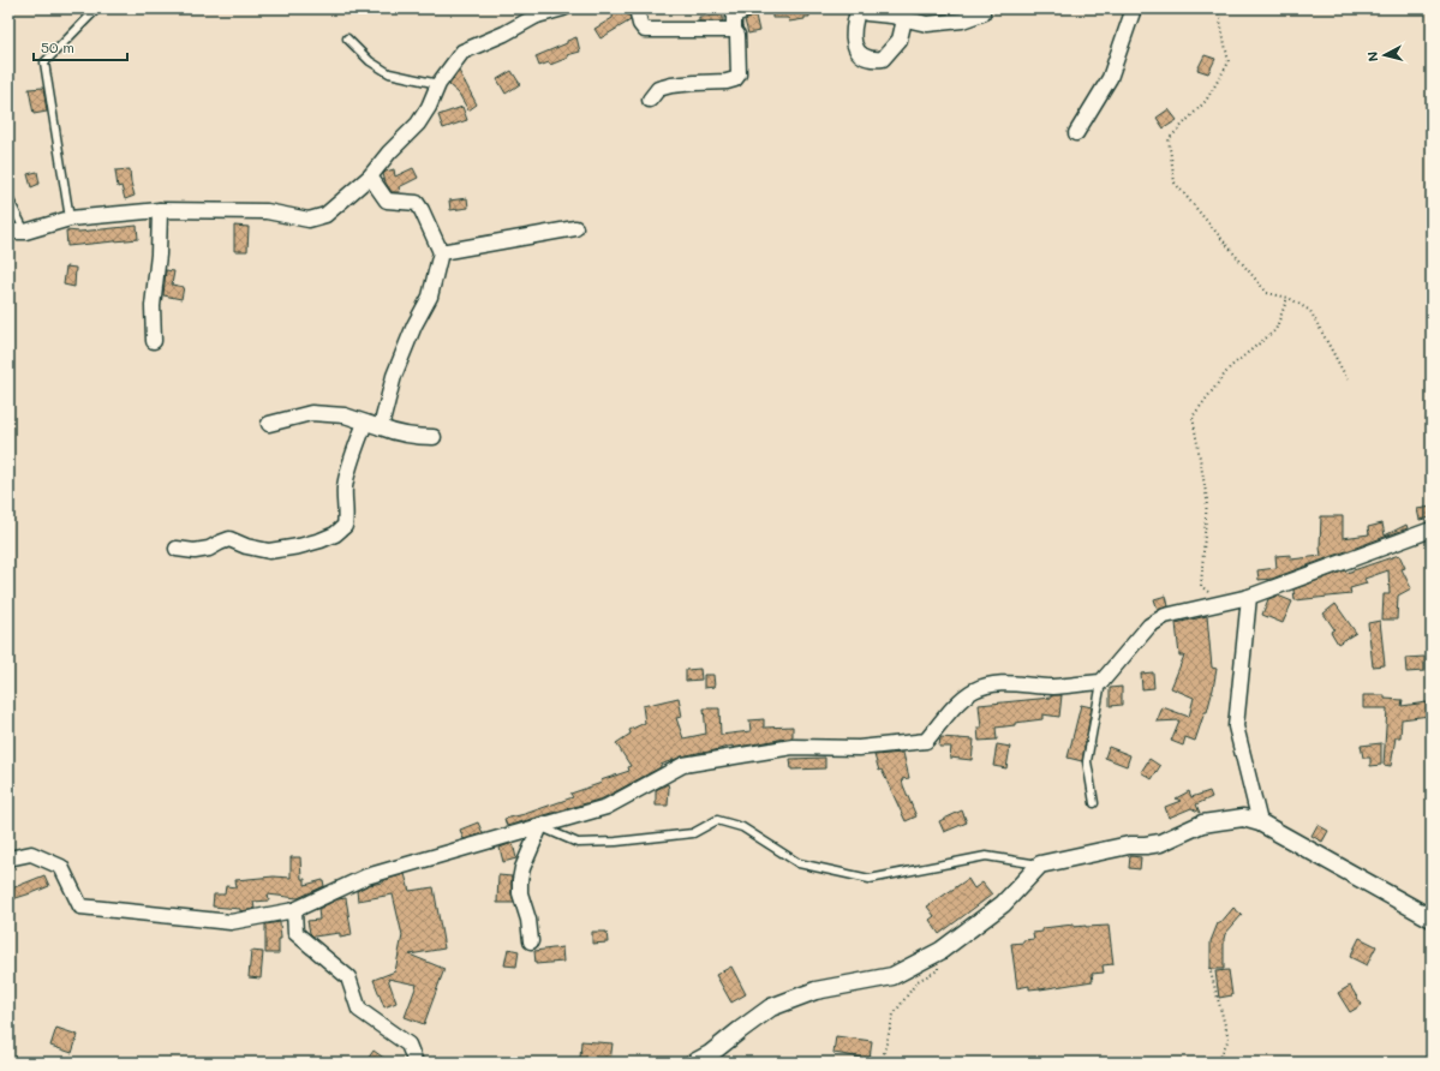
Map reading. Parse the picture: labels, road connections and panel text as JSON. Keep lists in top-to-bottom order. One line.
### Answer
{"scale_bar":"50 m","north":"left"}
